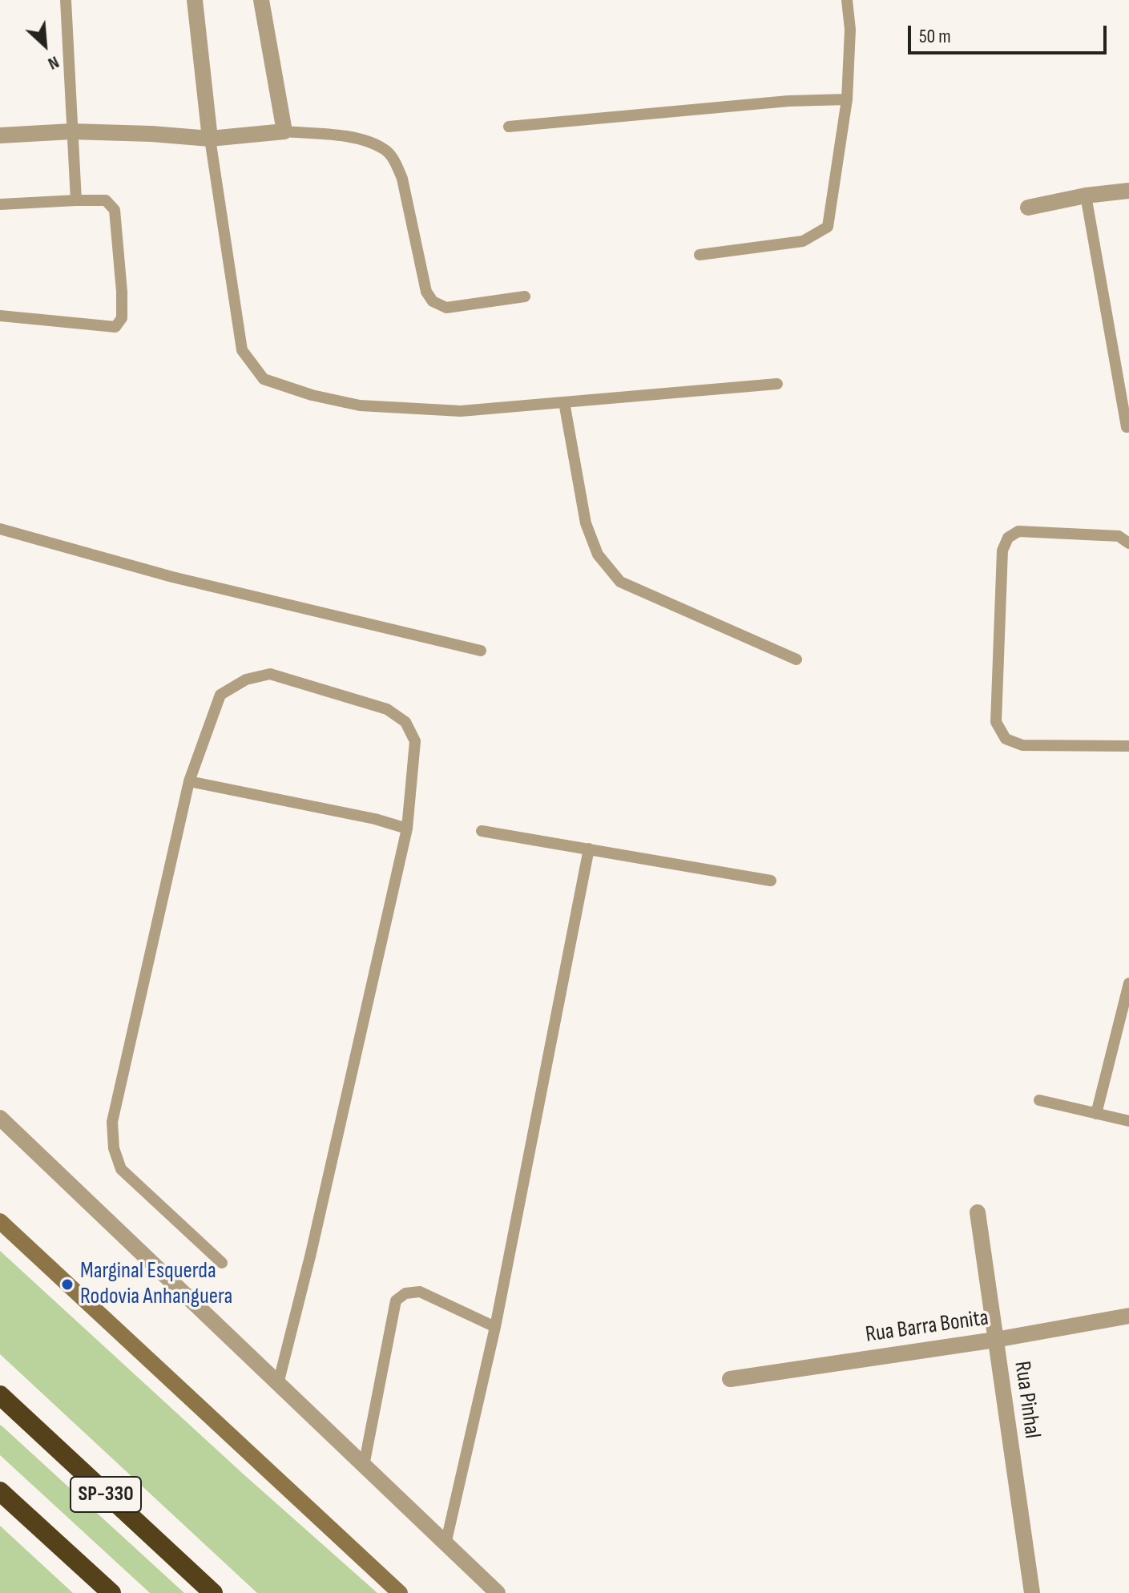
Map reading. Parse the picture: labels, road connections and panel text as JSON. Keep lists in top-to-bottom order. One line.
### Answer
{"streets":{"highway":["SP-330"],"street":["Rua Barra Bonita","Rua Pinhal"]},"crossings":[["Rua Barra Bonita","Rua Pinhal"]],"places":["Marginal Esquerda Rodovia Anhanguera"],"scale_bar":"50 m","north":"bottom right"}
